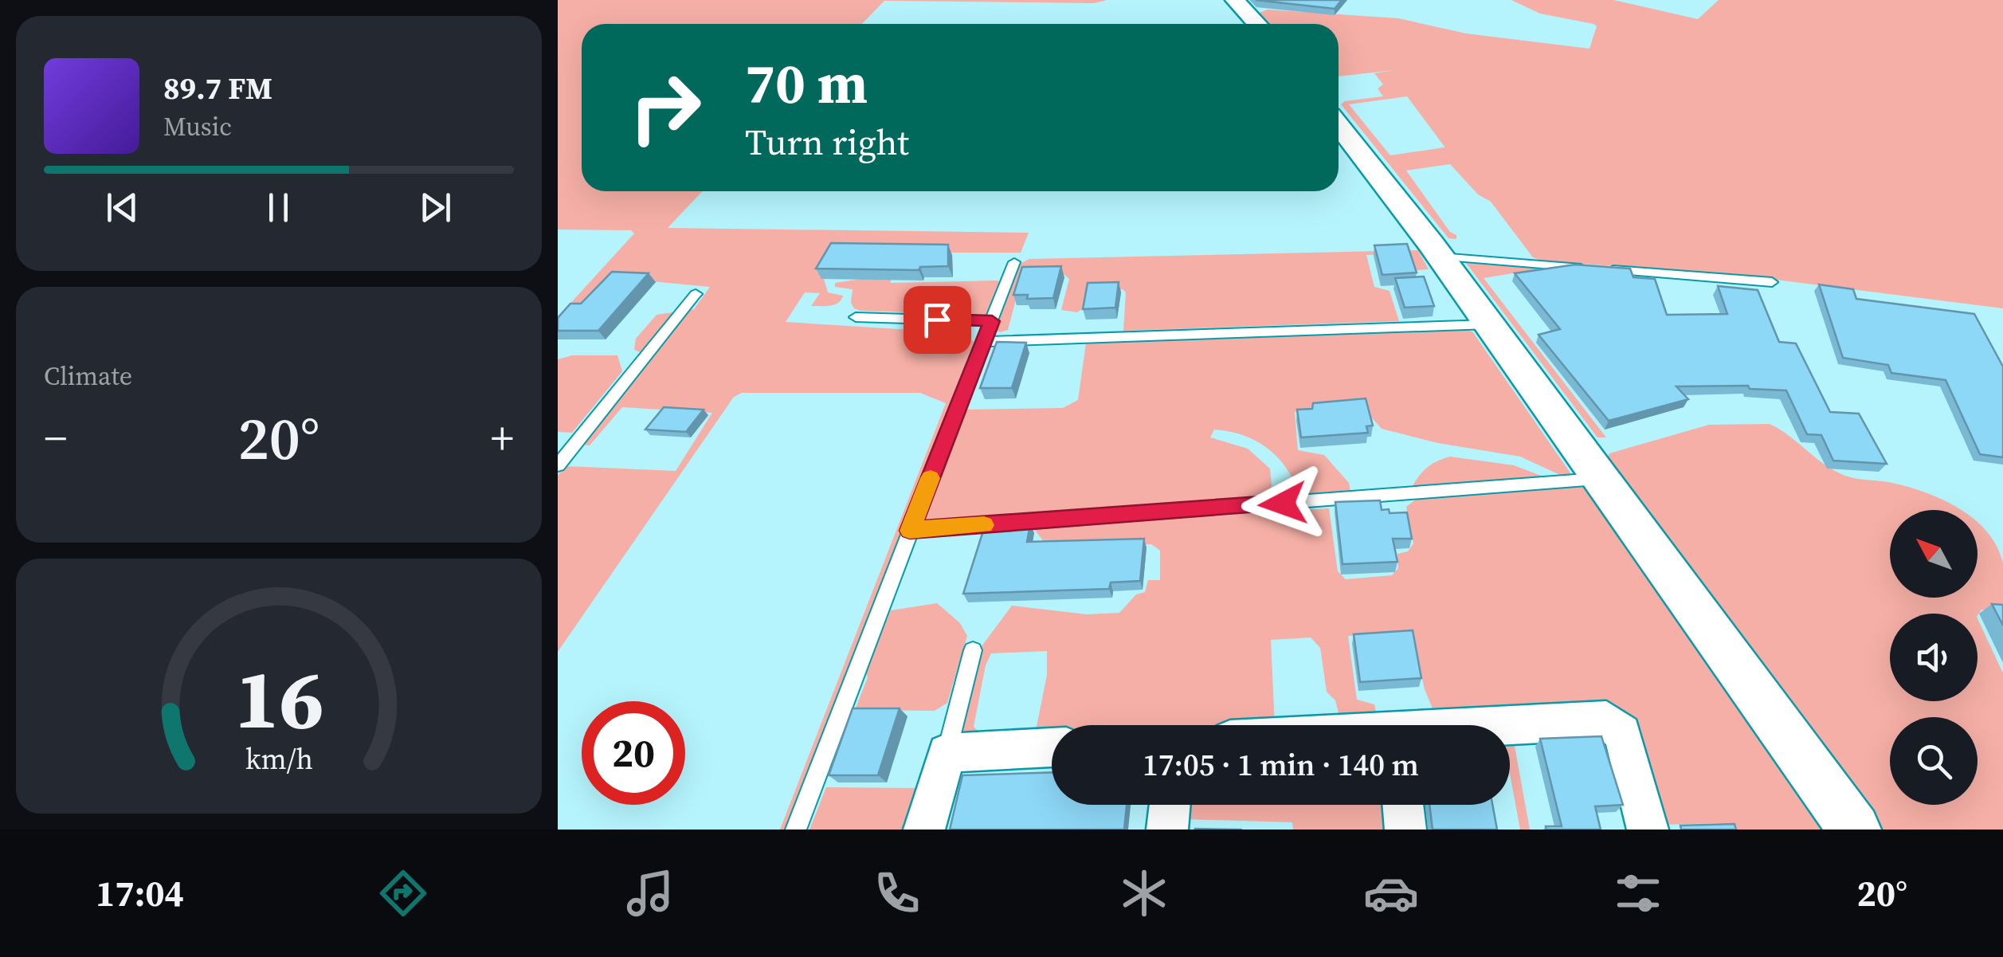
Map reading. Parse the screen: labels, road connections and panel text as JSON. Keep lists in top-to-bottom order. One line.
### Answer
{"north":"top left","page":{"turn":["70 m","Turn right"],"song":["89.7 FM","Music"],"tile":"Climate","heat":["−","20°","+"],"limit":"20","trip":"17:05 · 1 min · 140 m","tabs":["17:04","20°"],"gauge":["16","km/h"]}}
